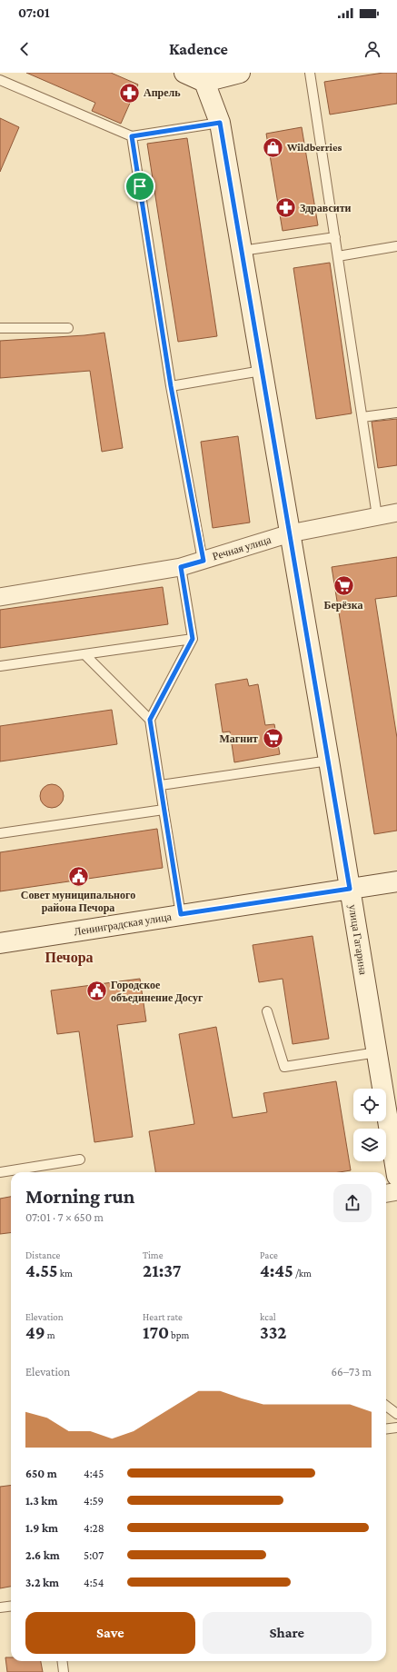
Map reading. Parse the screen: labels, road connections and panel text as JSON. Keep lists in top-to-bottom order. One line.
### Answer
{"streets":{"main road":["Ленинградская улица","улица Гагарина"],"street":["Речная улица"]},"crossings":[["Речная улица","улица Гагарина"],["Ленинградская улица","улица Гагарина"]],"districts":["Печора"],"places":{"pharmacy":["Апрель","Здравсити"],"shop":["Wildberries"],"supermarket":["Берёзка","Магнит"],"public building":["Совет муниципального района Печора","Городское объединение Досуг"]},"page":{"status":"07:01","header":"Kadence","heading":["Morning run","07:01 · 7 × 650 m"],"stats":[["Distance","4.55 km"],["Time","21:37"],["Pace","4:45 /km"],["Elevation","49 m"],["Heart rate","170 bpm"],["kcal","332"]],"chart":["Elevation","66–73 m"],"list":[{"name":"650 m","note":"4:45"},{"name":"1.3 km","note":"4:59"},{"name":"1.9 km","note":"4:28"},{"name":"2.6 km","note":"5:07"},{"name":"3.2 km","note":"4:54"}],"buttons":["Save","Share"]}}
